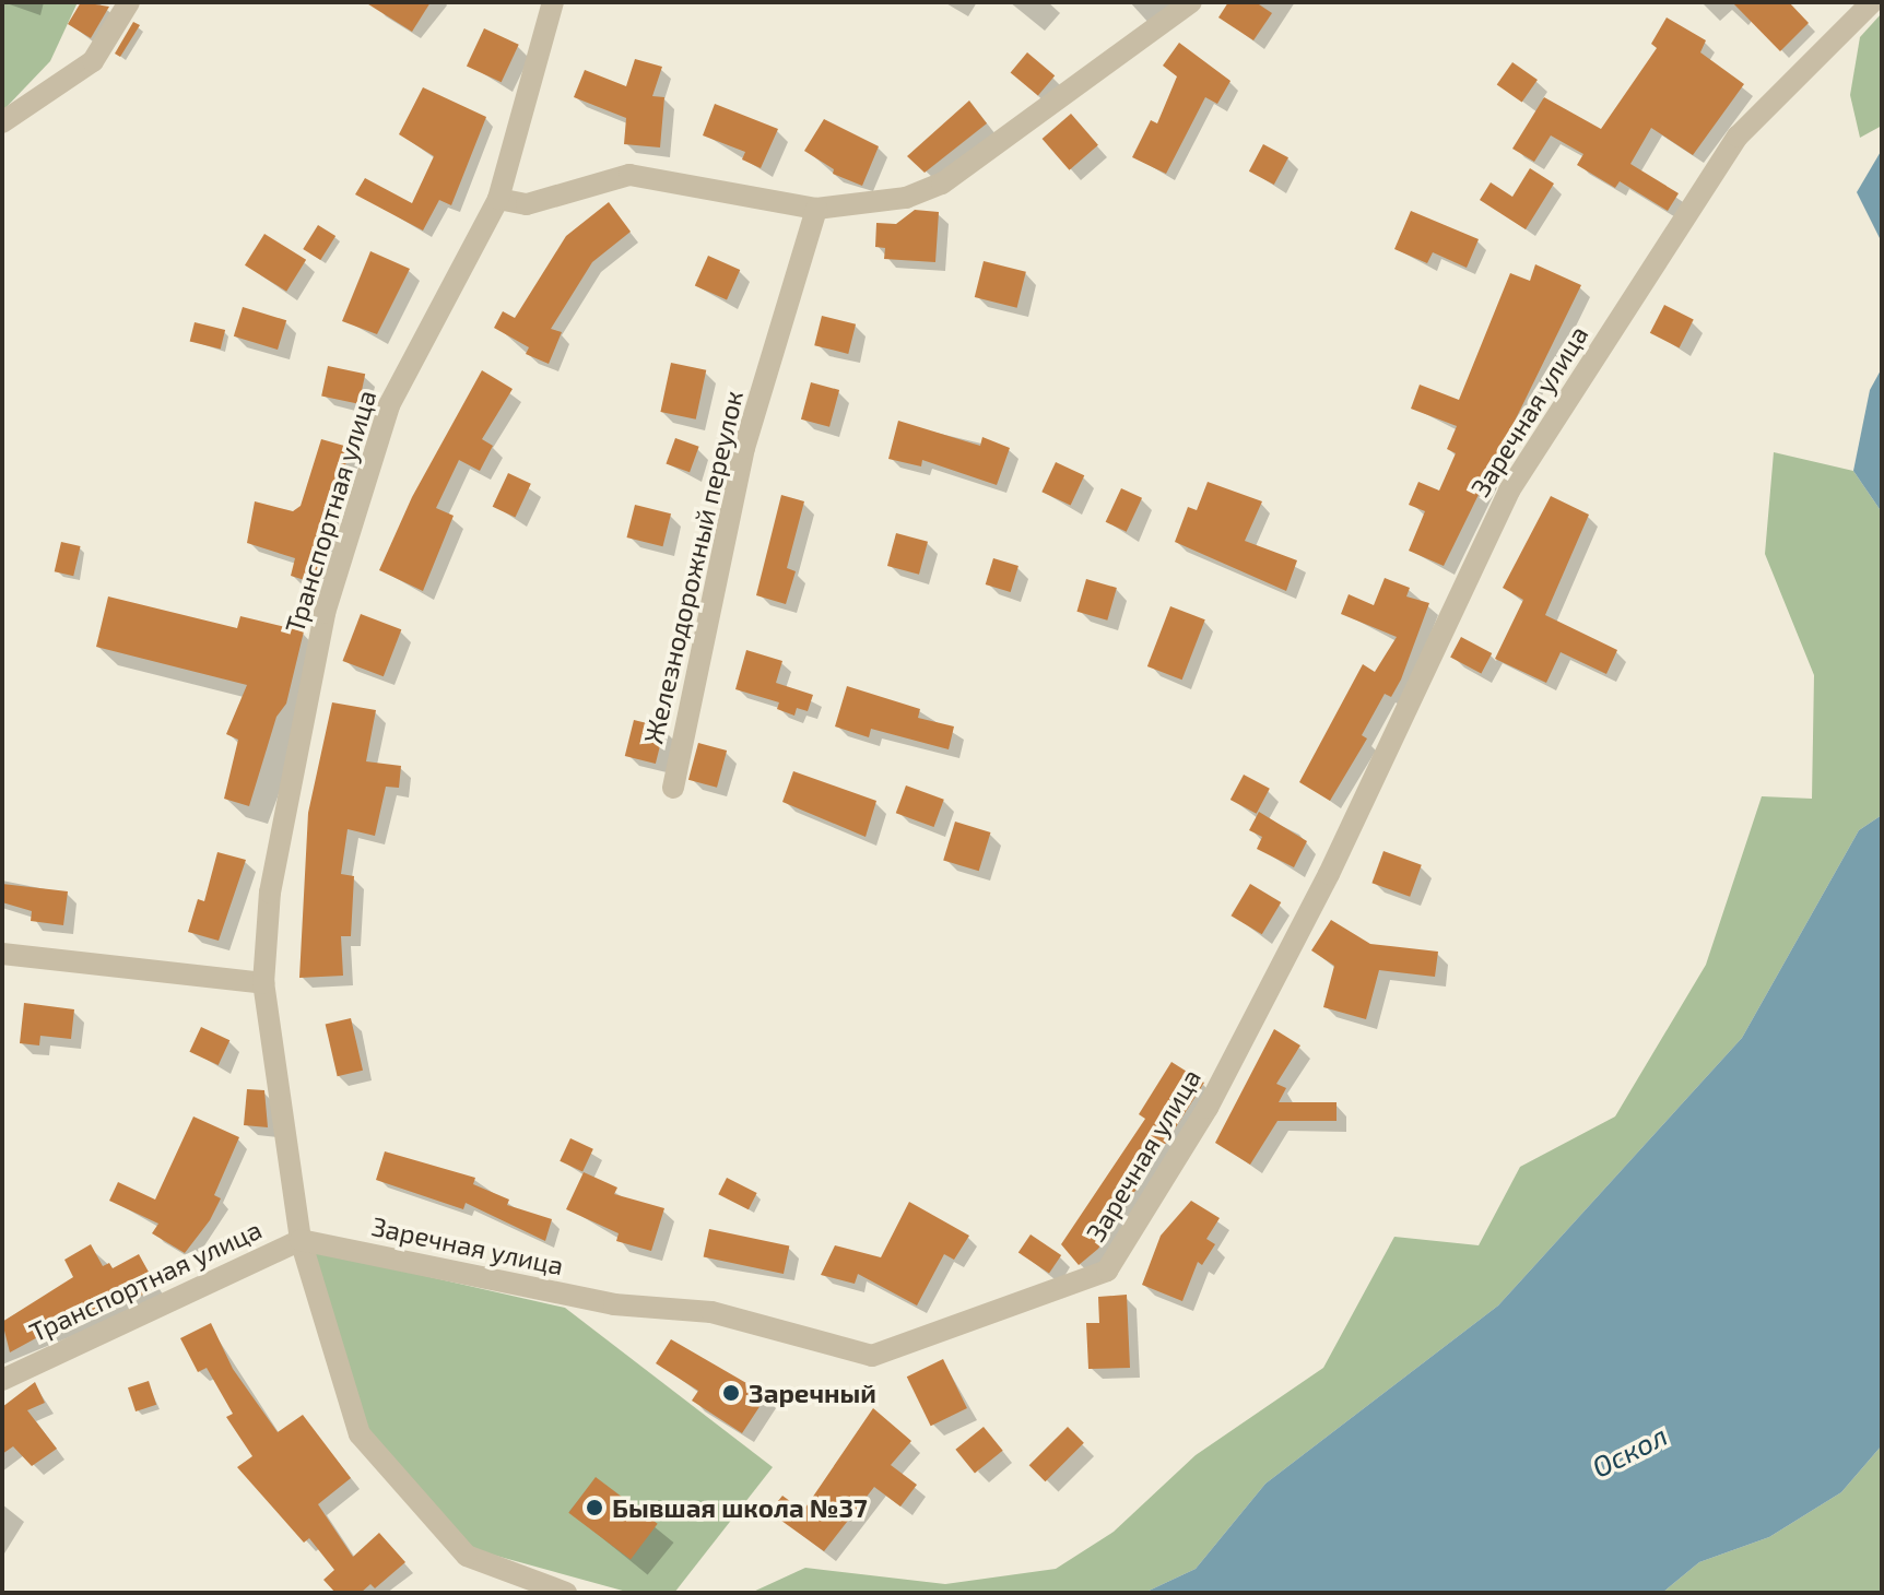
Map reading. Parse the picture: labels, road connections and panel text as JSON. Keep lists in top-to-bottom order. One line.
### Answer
{"streets":{"street":["Заречная улица","Транспортная улица","Железнодорожный переулок"]},"crossings":[["Заречная улица","Транспортная улица"]],"water":["Оскол"],"places":["Заречный","Бывшая школа №37"]}
